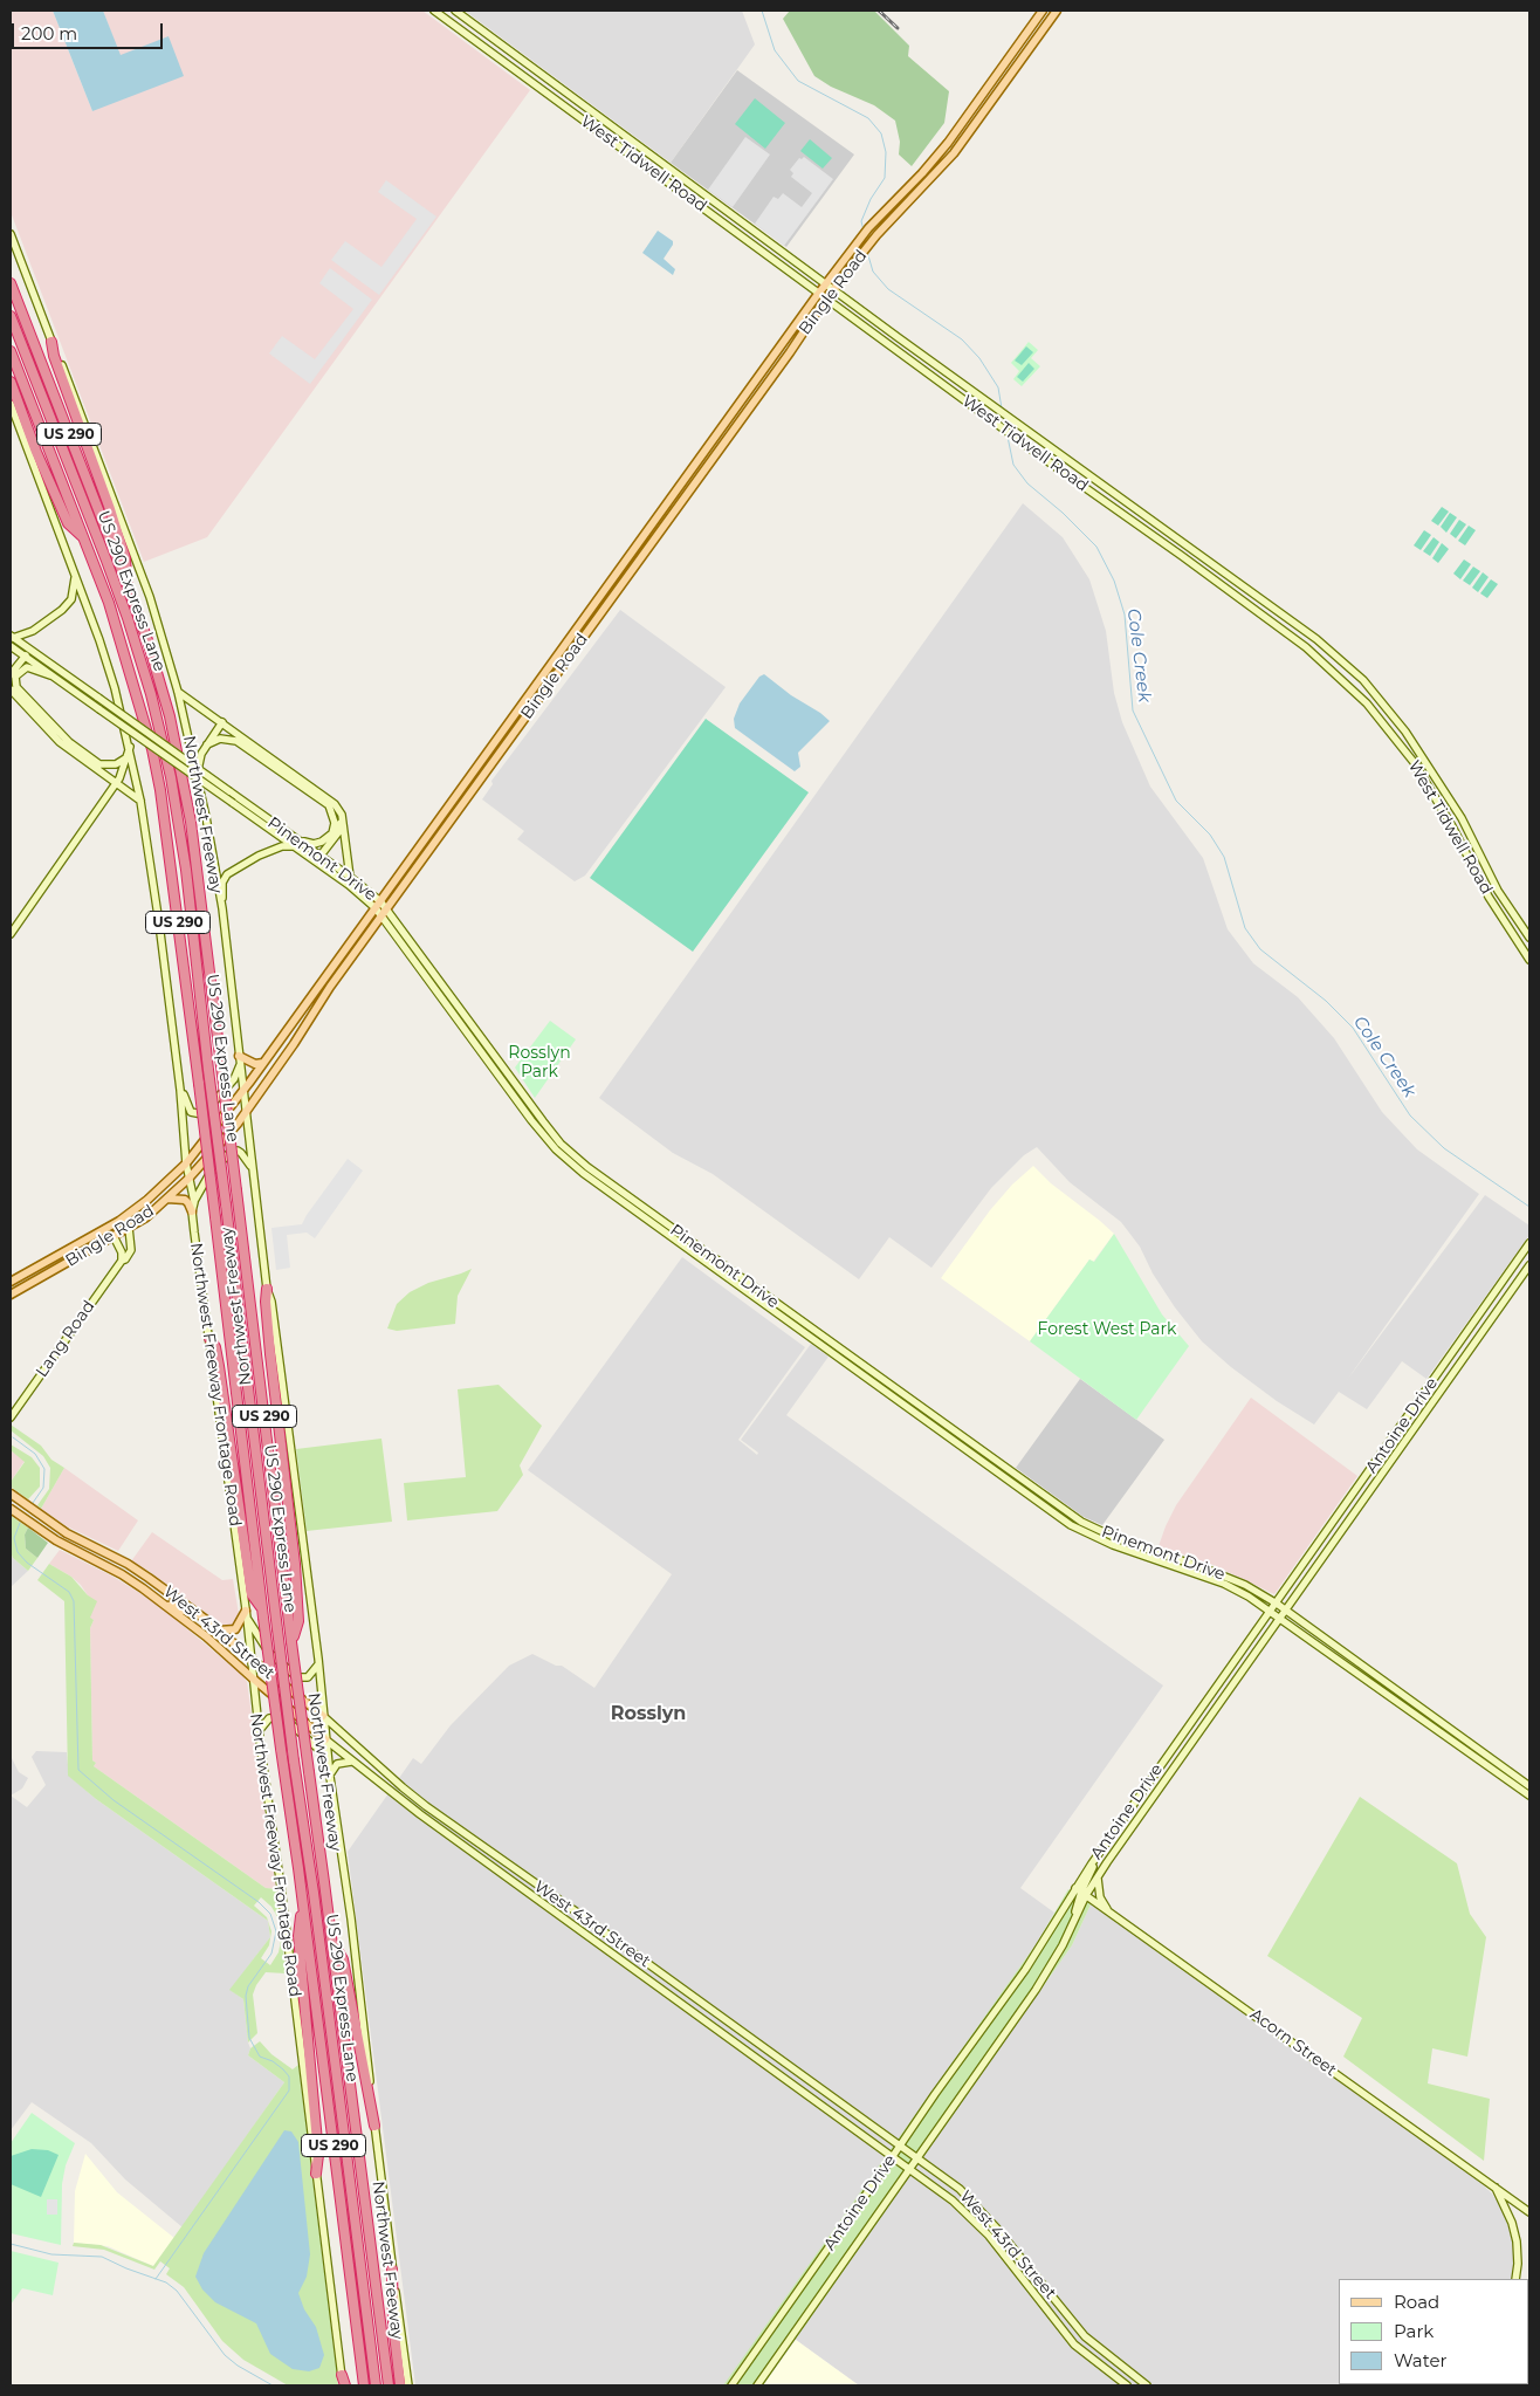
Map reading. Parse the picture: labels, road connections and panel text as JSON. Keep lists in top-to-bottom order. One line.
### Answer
{"streets":{"highway":["US 290","US 290 Express Lane","Northwest Freeway"],"main road":["West Tidwell Road","Bingle Road","Pinemont Drive","Lang Road","Northwest Freeway Frontage Road","Antoine Drive","West 43rd Street","Acorn Street"]},"crossings":[["West Tidwell Road","Bingle Road"],["Bingle Road","Pinemont Drive"],["Bingle Road","Lang Road"],["Bingle Road","Northwest Freeway Frontage Road"],["Pinemont Drive","Antoine Drive"],["Northwest Freeway Frontage Road","West 43rd Street"],["Antoine Drive","West 43rd Street"],["Antoine Drive","Acorn Street"]],"districts":["Rosslyn"],"water":["Cole Creek"],"parks":["Rosslyn Park","Forest West Park"],"legend":["Road","Park","Water"],"scale_bar":"200 m"}
